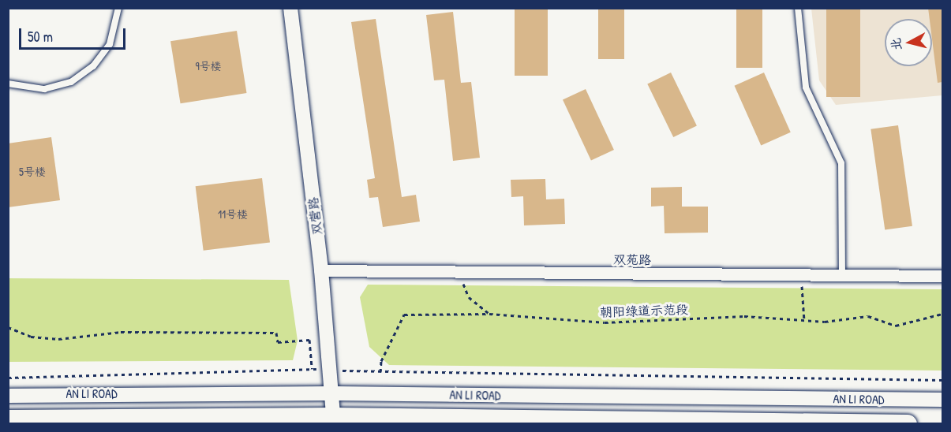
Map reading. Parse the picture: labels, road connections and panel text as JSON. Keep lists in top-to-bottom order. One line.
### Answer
{"streets":{"main road":["AN LI ROAD"],"street":["双营路","双苑路"],"path":["朝阳绿道示范段"]},"crossings":[["双营路","双苑路"],["双营路","AN LI ROAD"]],"house_numbers":["9号楼","5号楼","11号楼"],"scale_bar":"50 m","north":"left"}
